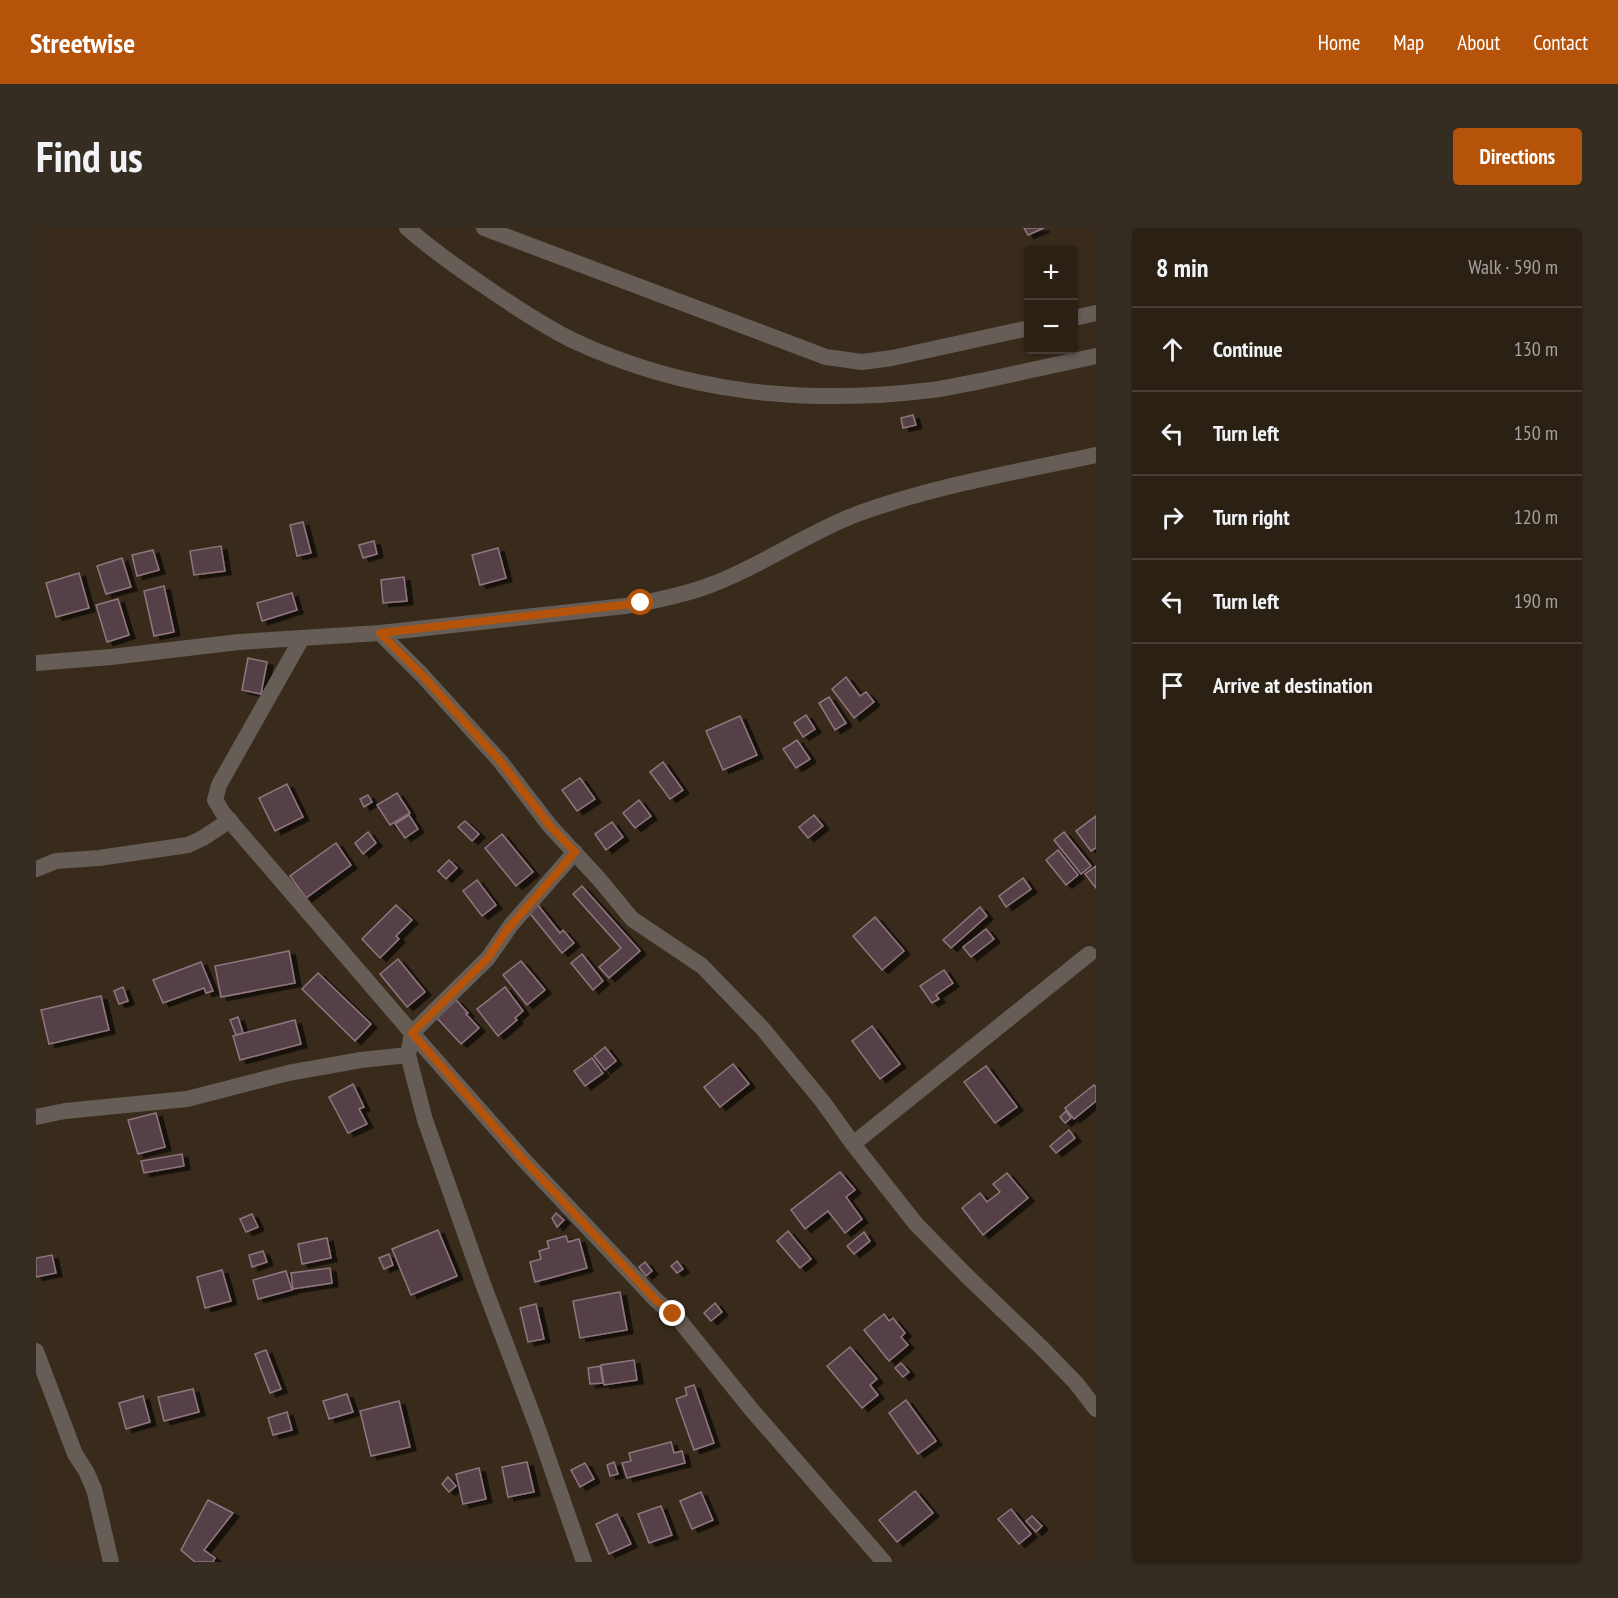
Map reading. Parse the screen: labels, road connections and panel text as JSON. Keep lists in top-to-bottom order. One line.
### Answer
{"page":{"header":"Streetwise","nav":["Home","Map","About","Contact"],"buttons":"Directions","title":"Find us","heading":["8 min","Walk · 590 m"],"map_buttons":["+","−"],"list":[["Continue","130 m"],["Turn left","150 m"],["Turn right","120 m"],["Turn left","190 m"],"Arrive at destination"]}}
